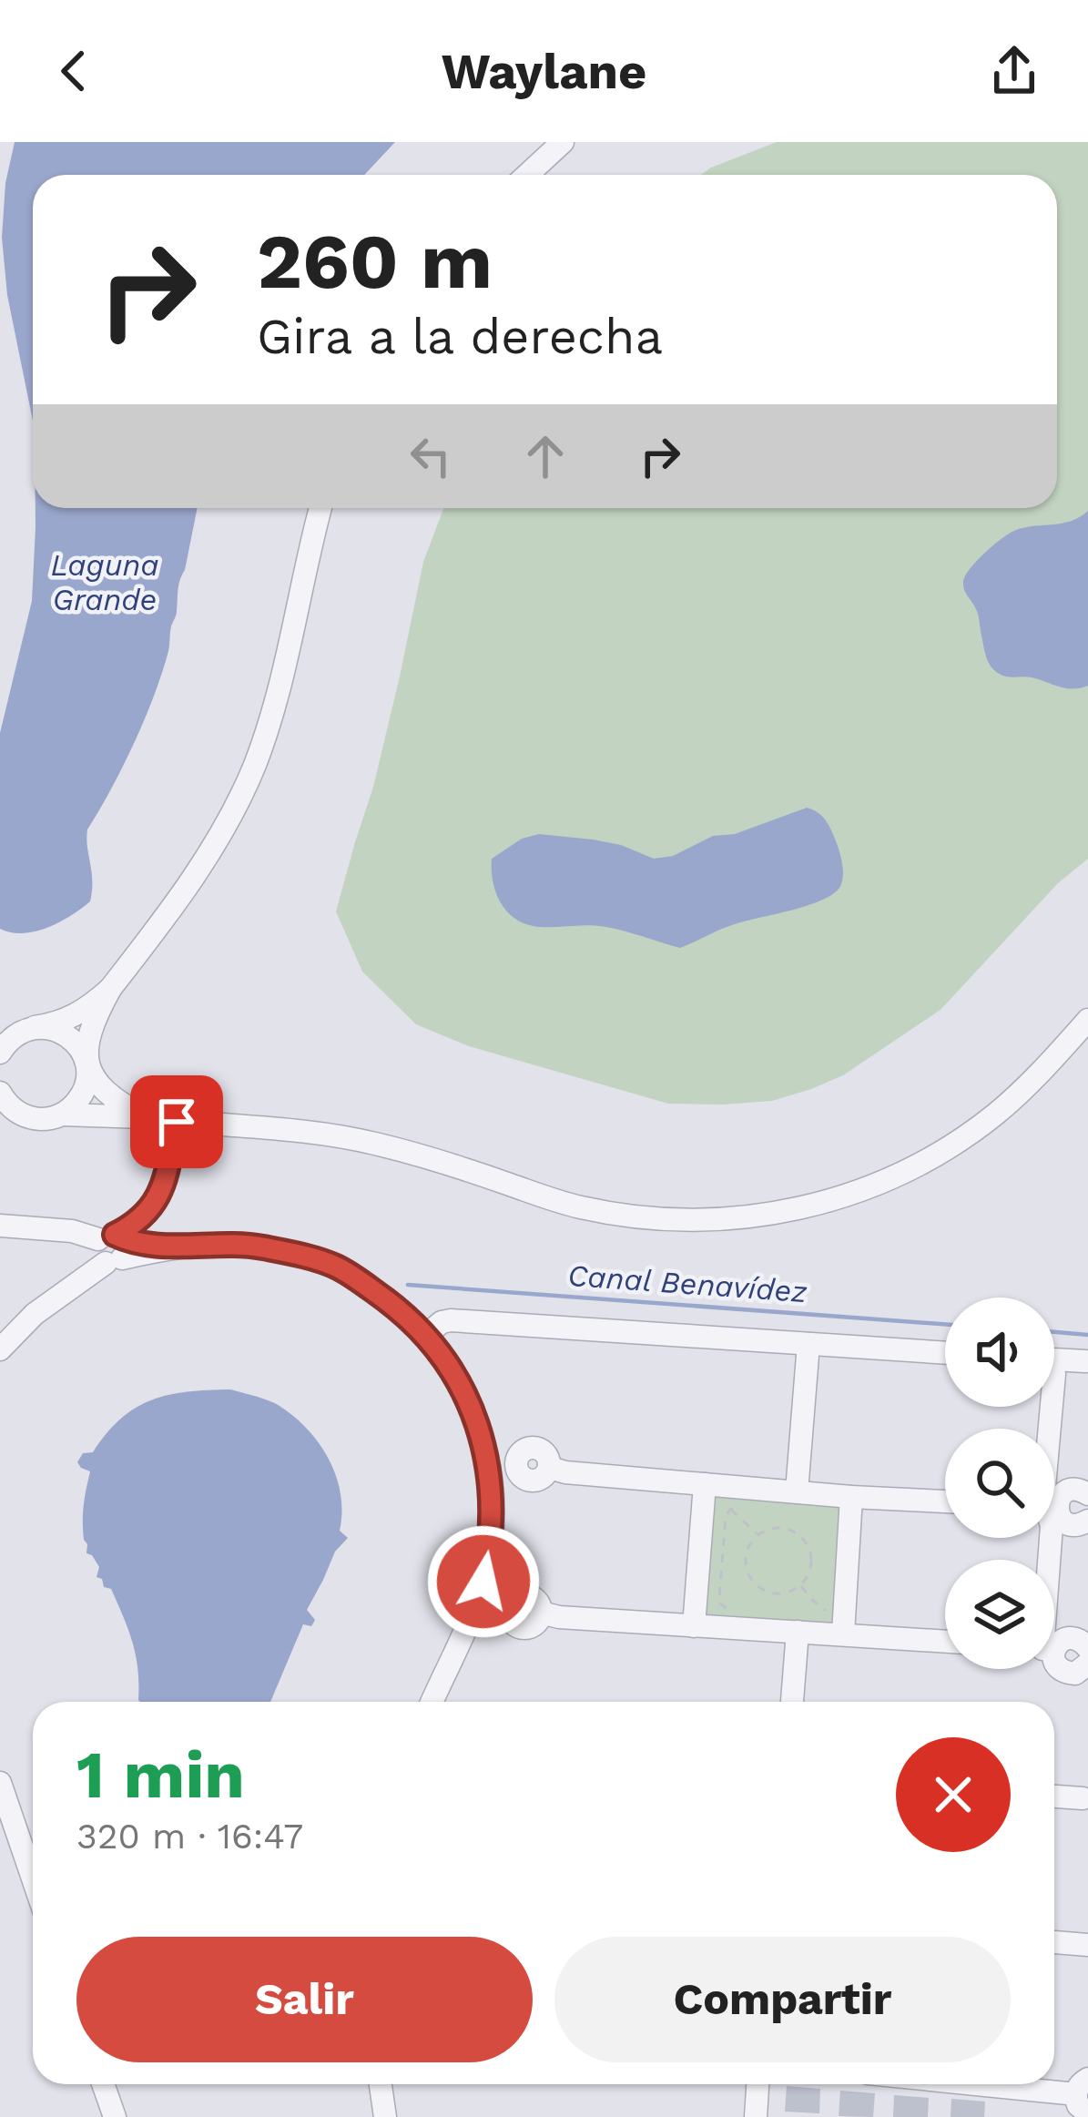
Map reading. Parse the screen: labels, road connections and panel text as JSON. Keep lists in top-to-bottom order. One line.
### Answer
{"water":["Laguna Grande","Canal Benavídez"],"page":{"header":"Waylane","turn":["260 m","Gira a la derecha"],"heading":["1 min","320 m · 16:47"],"buttons":["Salir","Compartir"]}}
